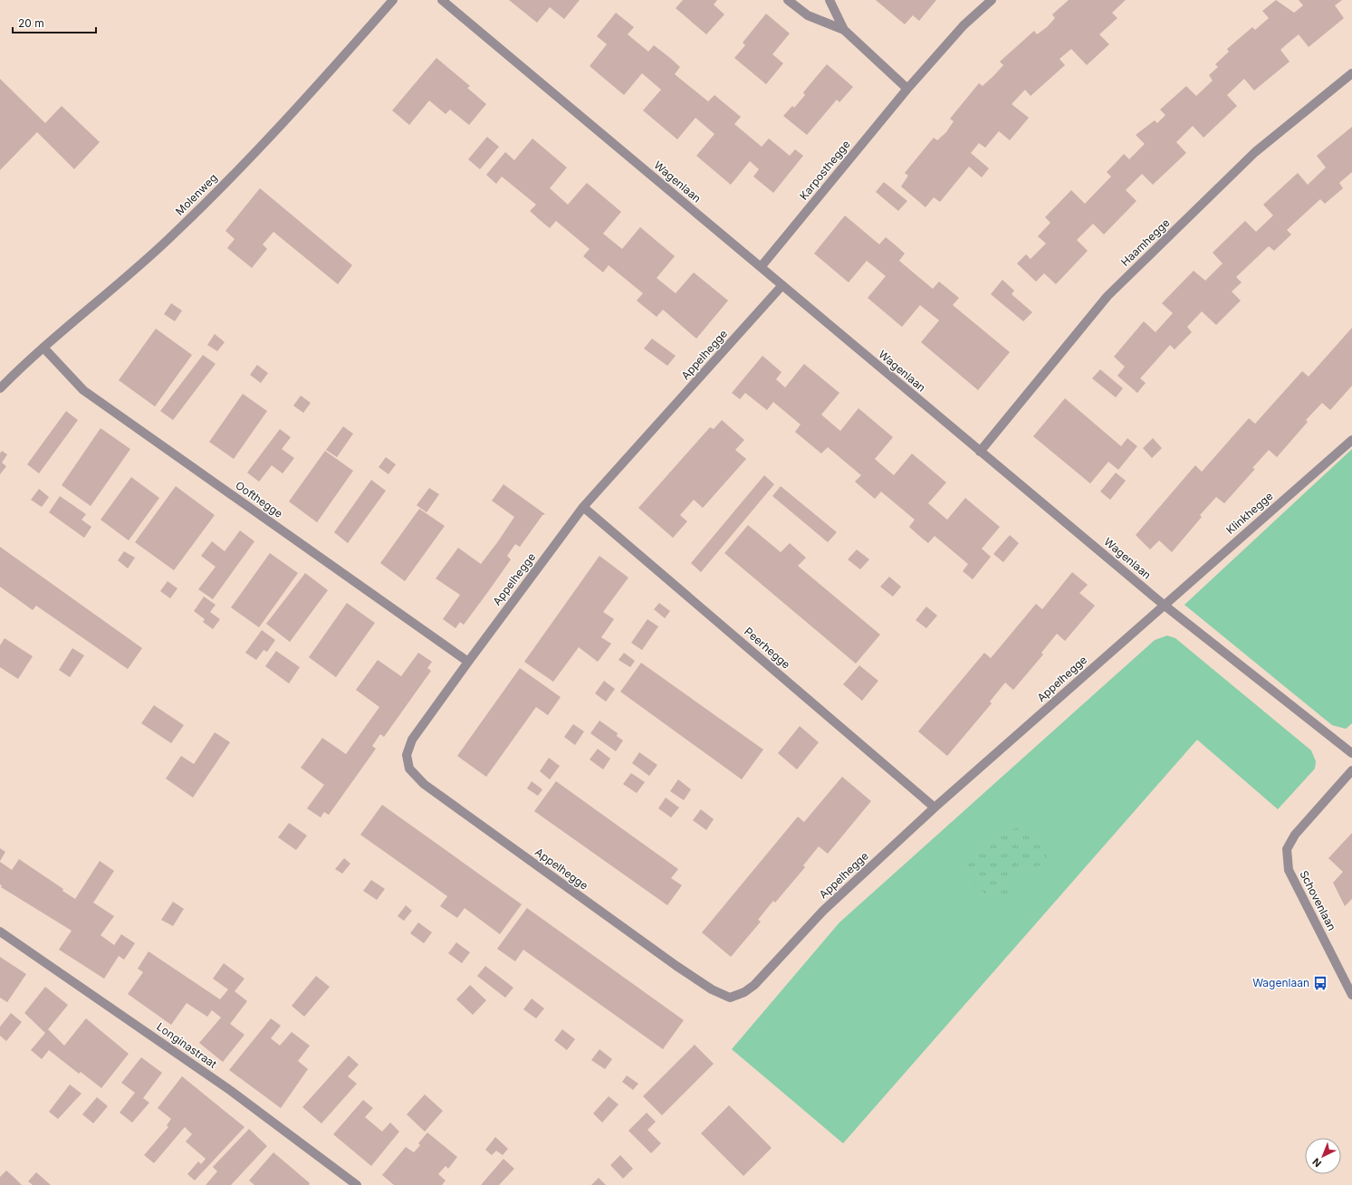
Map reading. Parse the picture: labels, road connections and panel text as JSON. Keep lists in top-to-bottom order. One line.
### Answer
{"streets":{"street":["Karposthegge","Wagenlaan","Molenweg","Haamhegge","Appelhegge","Oofthegge","Klinkhegge","Peerhegge","Schovenlaan","Longinastraat"]},"crossings":[["Karposthegge","Wagenlaan"],["Wagenlaan","Haamhegge"],["Wagenlaan","Appelhegge"],["Wagenlaan","Klinkhegge"],["Molenweg","Oofthegge"],["Appelhegge","Oofthegge"],["Appelhegge","Klinkhegge"],["Appelhegge","Peerhegge"]],"places":{"bus stop":["Wagenlaan"]},"scale_bar":"20 m","north":"bottom left"}
